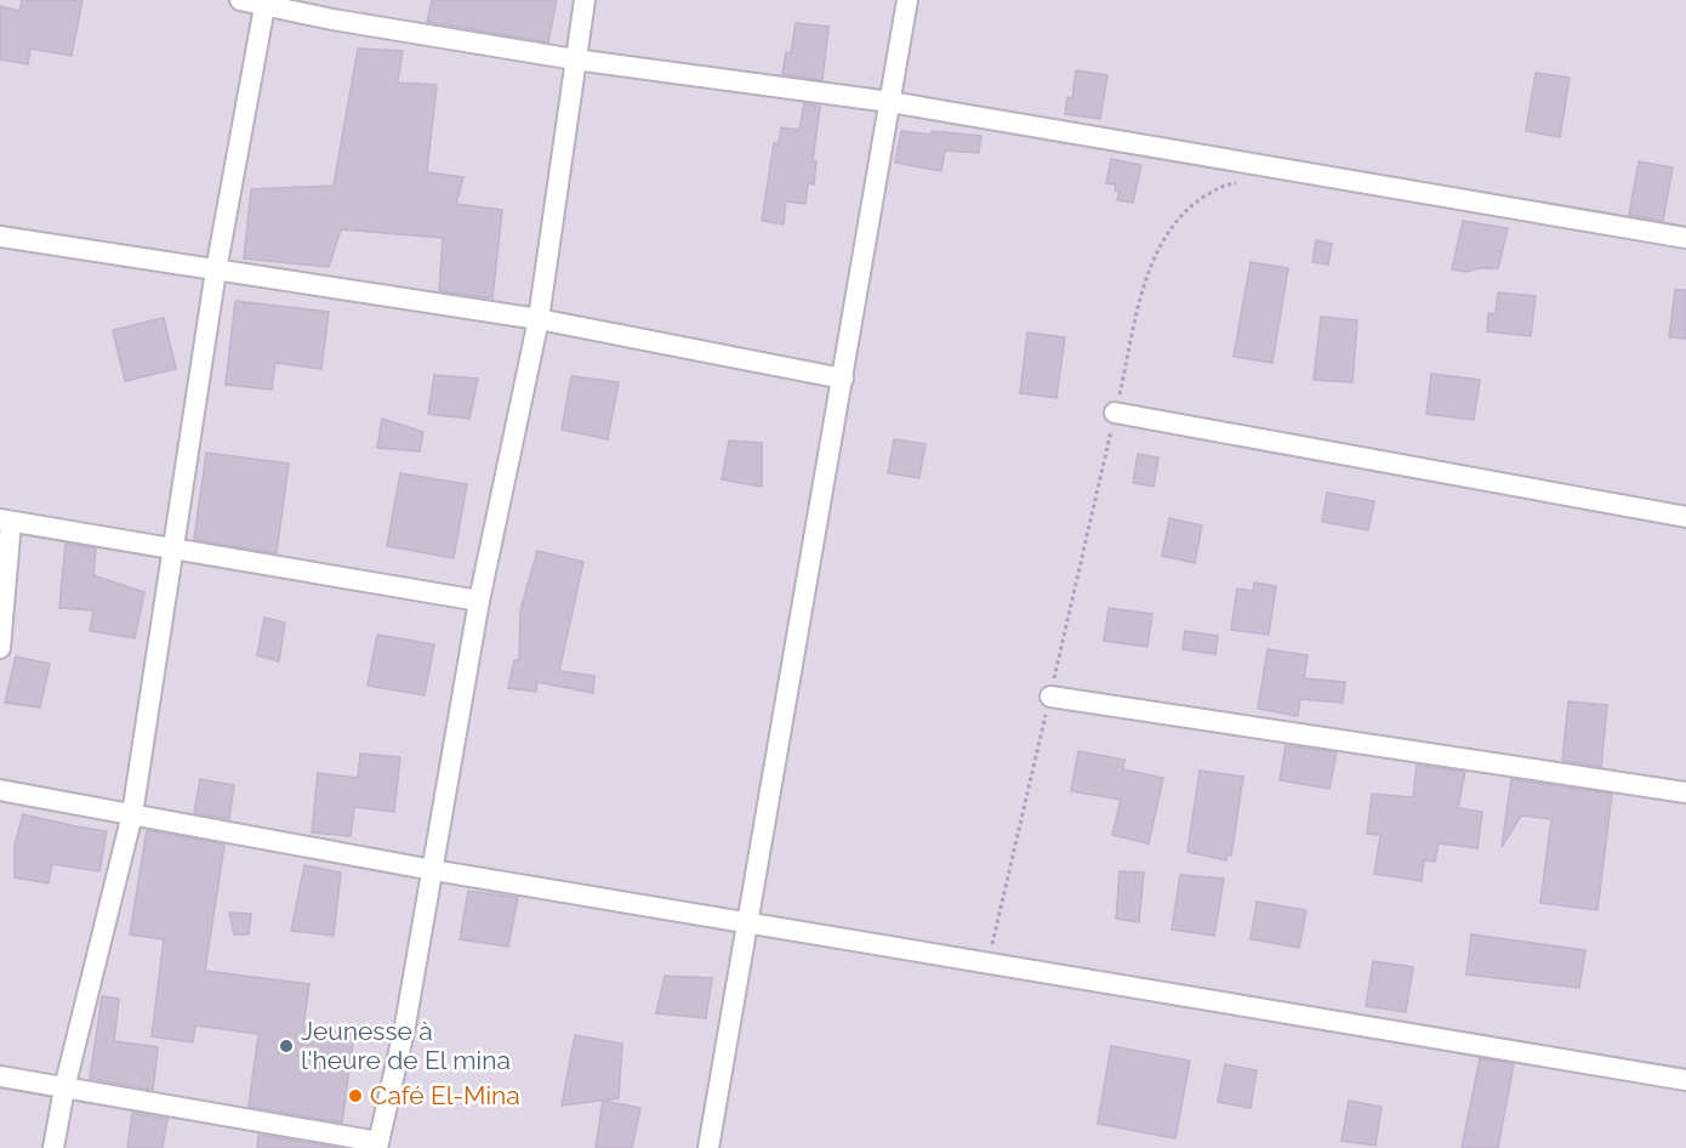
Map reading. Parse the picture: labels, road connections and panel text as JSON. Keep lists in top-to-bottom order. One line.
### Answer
{"places":["Jeunesse à l'heure de El mina","Café El-Mina"]}
